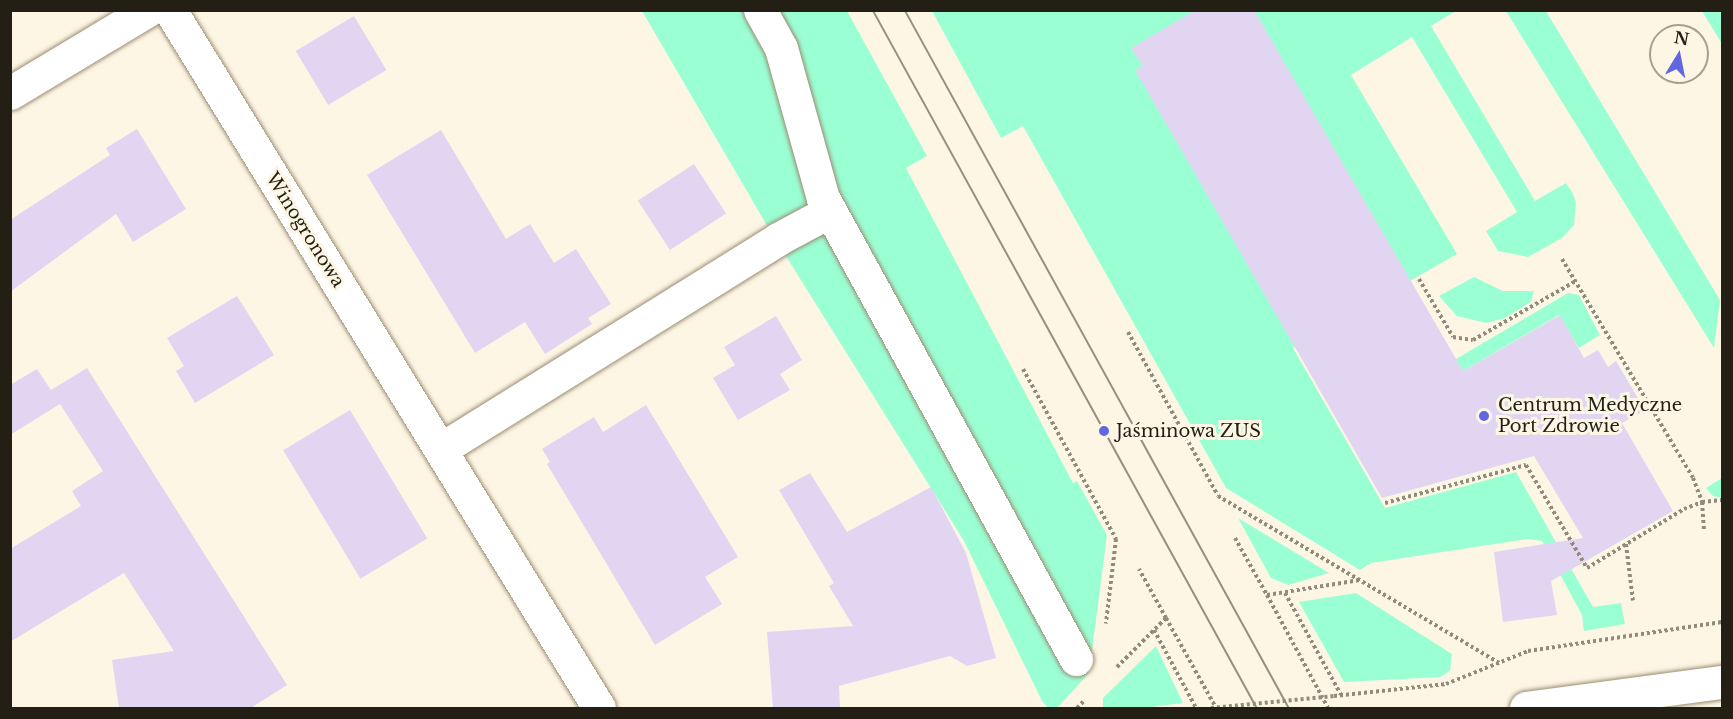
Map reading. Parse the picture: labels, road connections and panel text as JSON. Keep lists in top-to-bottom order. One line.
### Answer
{"streets":{"street":["Winogronowa"]},"places":["Centrum Medyczne Port Zdrowie","Jaśminowa ZUS"],"north":"top"}
